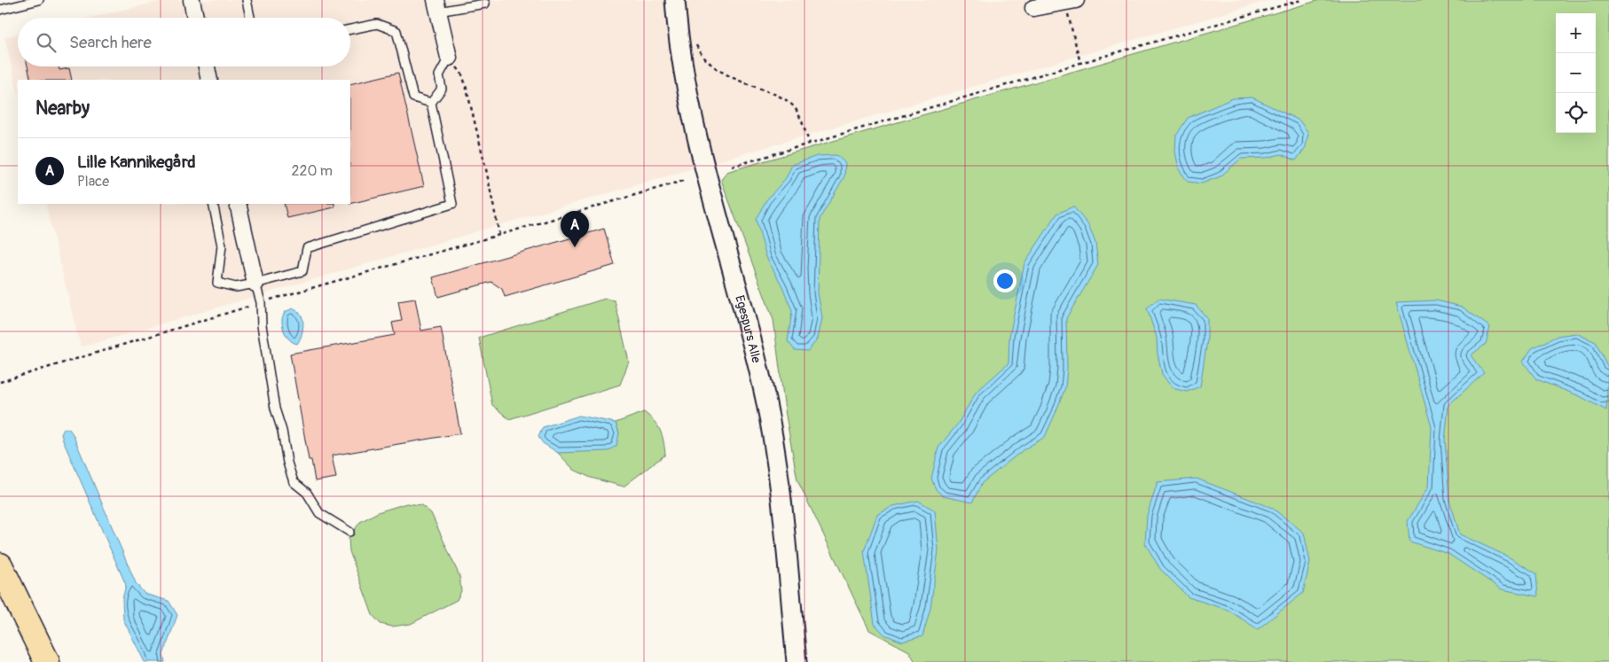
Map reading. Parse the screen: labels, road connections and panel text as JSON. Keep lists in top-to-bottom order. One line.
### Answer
{"streets":{"street":["Egespurs Alle"]},"page":{"map_buttons":["+","−"],"search":"Search here","heading":"Nearby","list":[{"mark":"A","name":"Lille Kannikegård","note":"Place","value":"220 m"}],"pins":"A"}}
